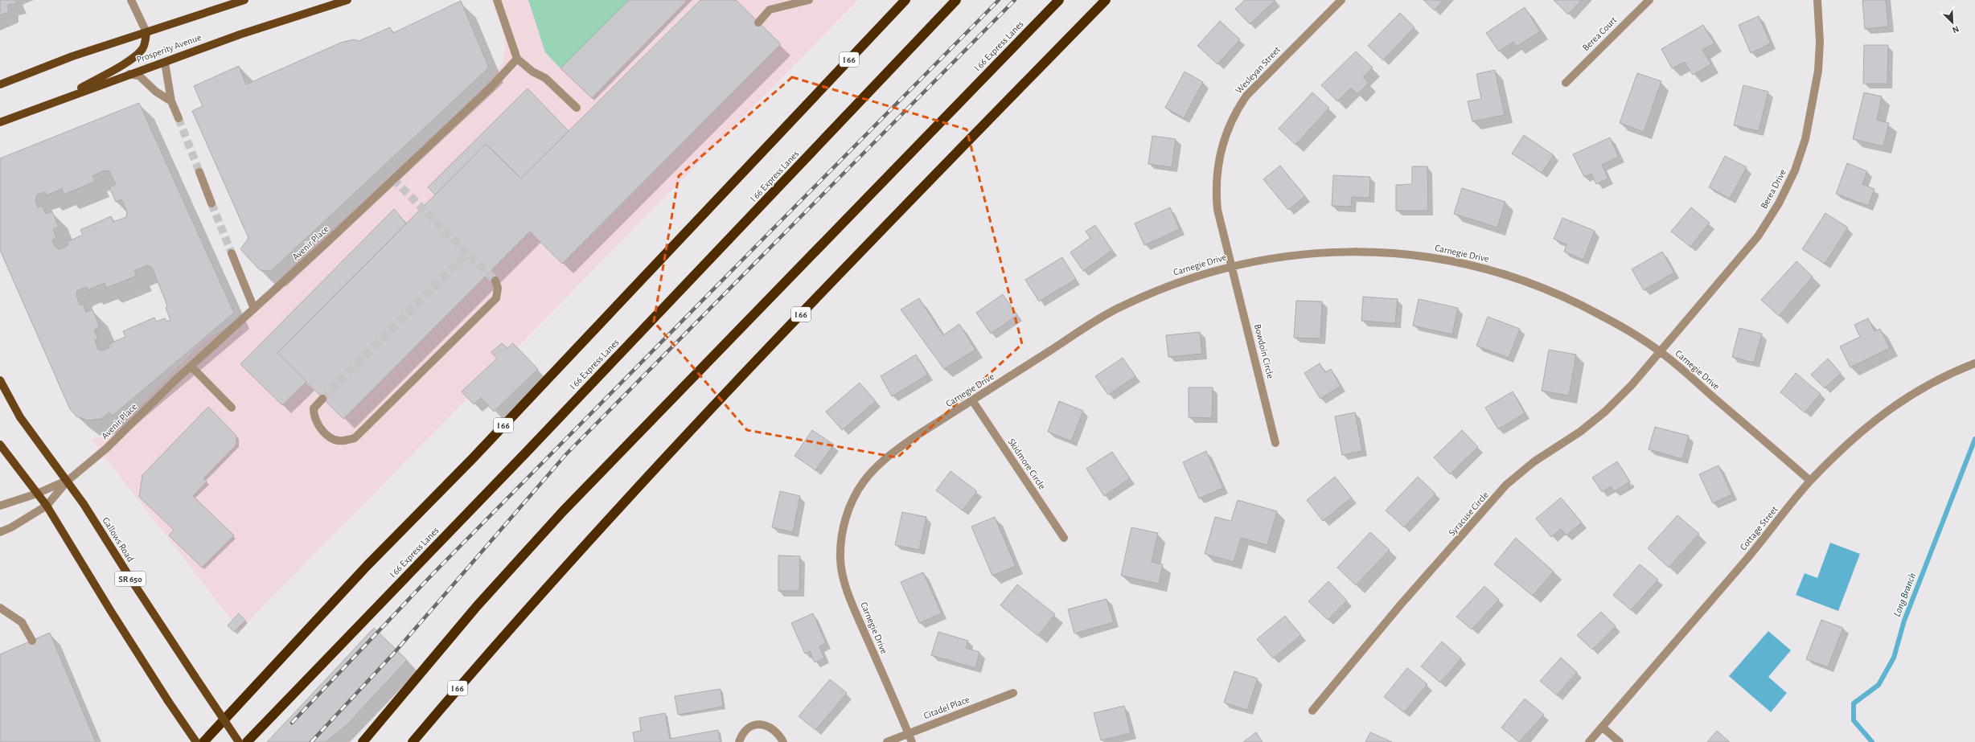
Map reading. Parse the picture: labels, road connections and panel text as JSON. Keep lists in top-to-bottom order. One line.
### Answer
{"streets":{"highway":["I 66 Express Lanes","I 66"],"main road":["Prosperity Avenue","Gallows Road","SR 650"],"street":["Berea Court","Wesleyan Street","Berea Drive","Avenir Place","Carnegie Drive","Bowdoin Circle","Skidmore Circle","Syracuse Circle","Cottage Street","Citadel Place"]},"crossings":[["Wesleyan Street","Carnegie Drive"],["Wesleyan Street","Bowdoin Circle"],["Berea Drive","Carnegie Drive"],["Berea Drive","Syracuse Circle"],["Avenir Place","Gallows Road"],["Carnegie Drive","Bowdoin Circle"],["Carnegie Drive","Skidmore Circle"],["Carnegie Drive","Syracuse Circle"],["Carnegie Drive","Cottage Street"],["Carnegie Drive","Citadel Place"]],"water":["Long Branch"],"north":"bottom right"}
